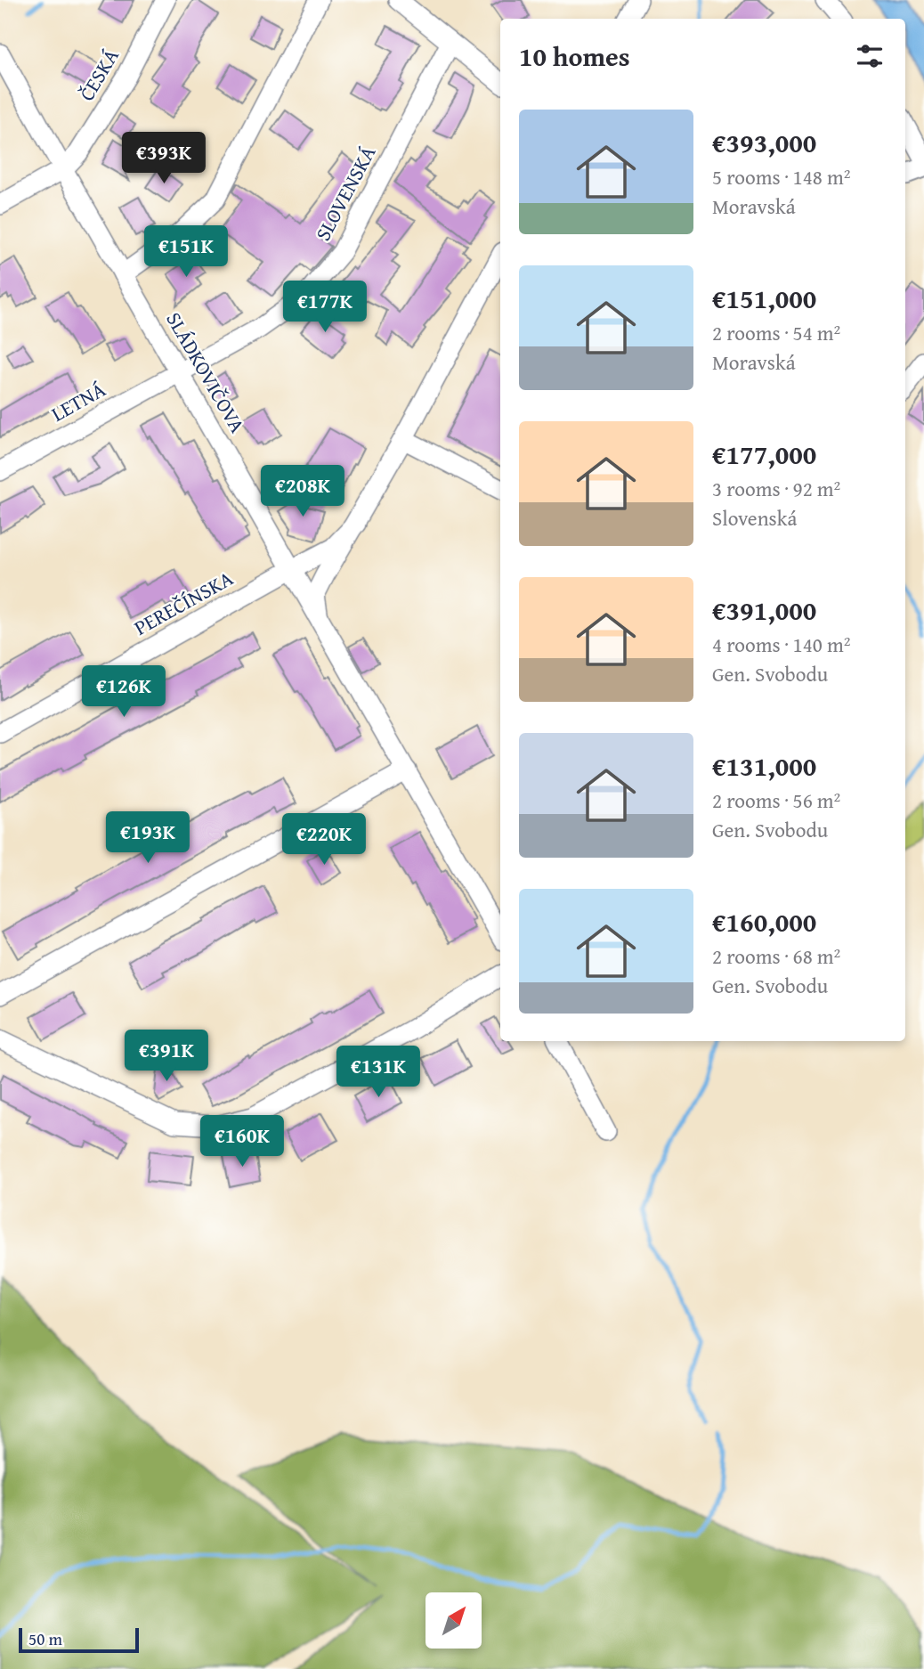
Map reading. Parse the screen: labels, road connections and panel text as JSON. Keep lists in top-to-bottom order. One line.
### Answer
{"streets":{"street":["ČESKÁ","SLOVENSKÁ","SLÁDKOVIČOVA","LETNÁ","PEREČÍNSKA"]},"crossings":[["ČESKÁ","SLÁDKOVIČOVA"],["SLOVENSKÁ","SLÁDKOVIČOVA"],["SLOVENSKÁ","LETNÁ"],["SLÁDKOVIČOVA","LETNÁ"],["SLÁDKOVIČOVA","PEREČÍNSKA"]],"scale_bar":"50 m","north":"top right","page":{"heading":"10 homes","list":[{"name":"€393,000","note":"5 rooms · 148 m² · Moravská"},{"name":"€151,000","note":"2 rooms · 54 m² · Moravská"},{"name":"€177,000","note":"3 rooms · 92 m² · Slovenská"},{"name":"€391,000","note":"4 rooms · 140 m² · Gen. Svobodu"},{"name":"€131,000","note":"2 rooms · 56 m² · Gen. Svobodu"},{"name":"€160,000","note":"2 rooms · 68 m² · Gen. Svobodu"}],"price":["€393K","€151K","€177K","€208K","€126K","€193K","€220K","€391K","€131K","€160K"],"scale":"50 m"}}
